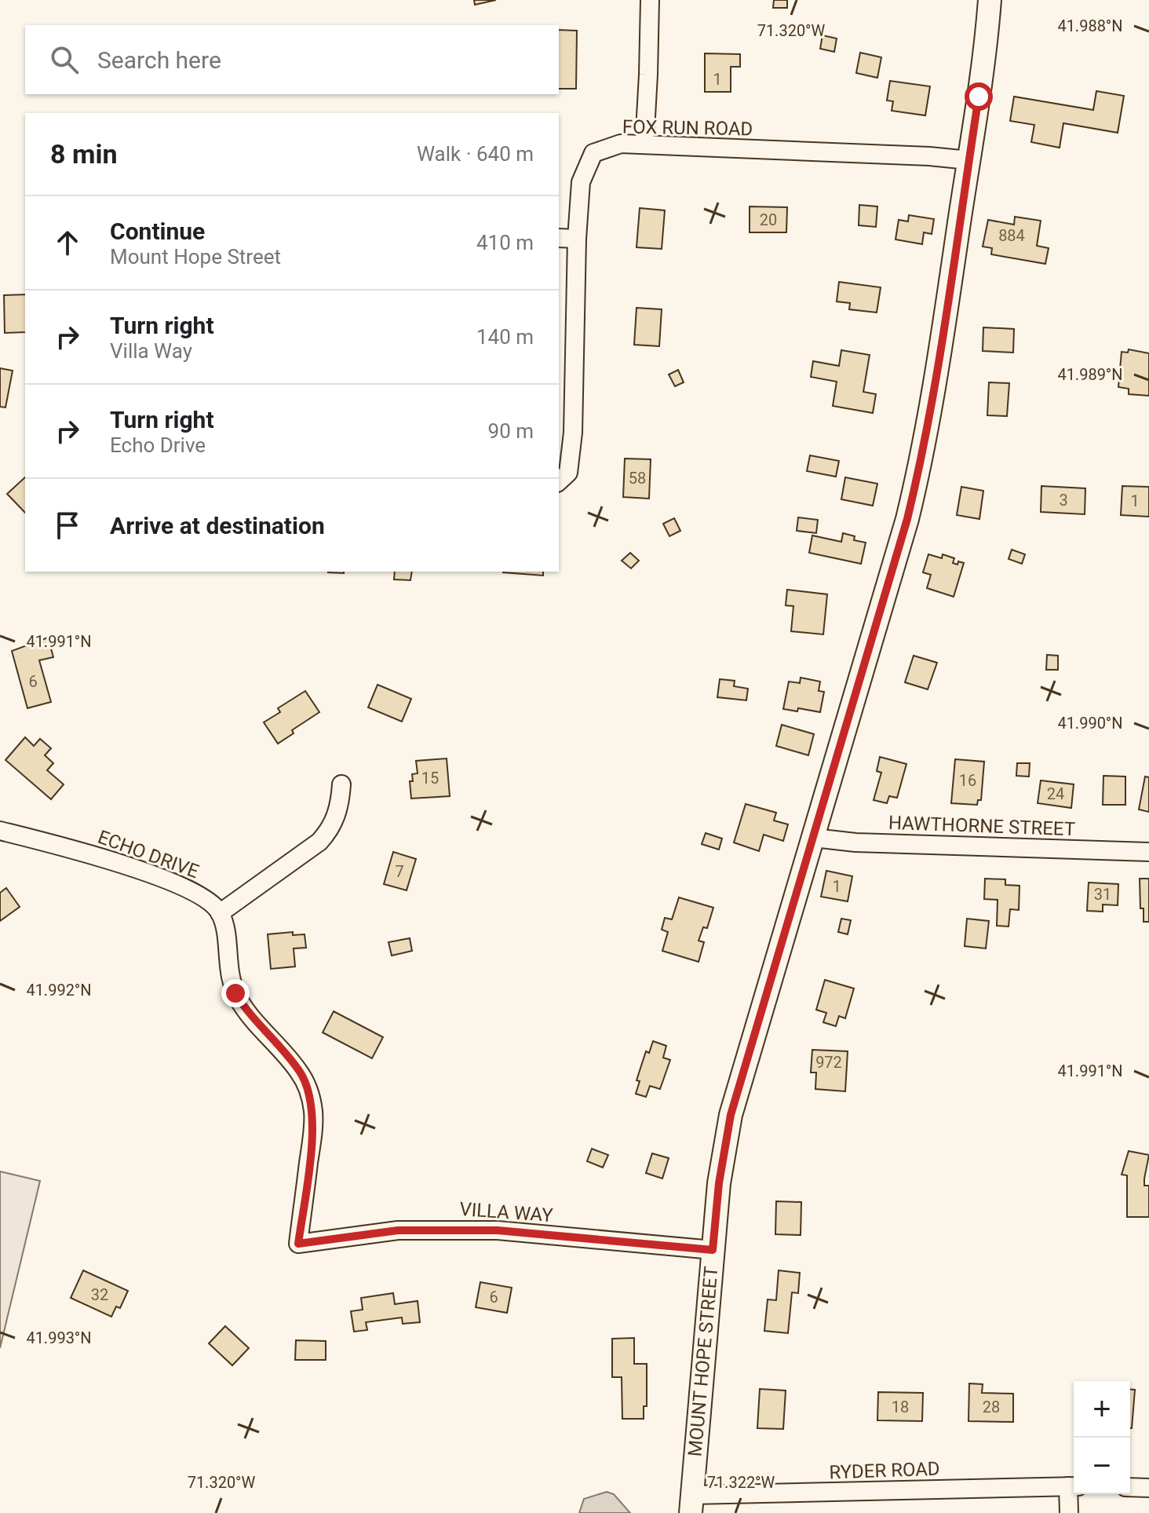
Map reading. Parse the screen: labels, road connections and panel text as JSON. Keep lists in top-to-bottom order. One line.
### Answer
{"streets":{"street":["FOX RUN ROAD","HAWTHORNE STREET","ECHO DRIVE","VILLA WAY","MOUNT HOPE STREET","RYDER ROAD"]},"crossings":[["FOX RUN ROAD","MOUNT HOPE STREET"],["HAWTHORNE STREET","MOUNT HOPE STREET"],["ECHO DRIVE","VILLA WAY"],["VILLA WAY","MOUNT HOPE STREET"],["MOUNT HOPE STREET","RYDER ROAD"]],"house_numbers":["1","20","884","58","3","1","6","15","16","24","7","1","31","972","32","6","18","28"],"page":{"search":"Search here","heading":["8 min","Walk · 640 m"],"list":[["Continue","Mount Hope Street","410 m"],["Turn right","Villa Way","140 m"],["Turn right","Echo Drive","90 m"],"Arrive at destination"],"map_buttons":["+","−"]},"coordinates":["41.988°N","71.320°W","41.989°N","41.991°N","41.990°N","41.992°N","41.993°N","71.322°W"]}
